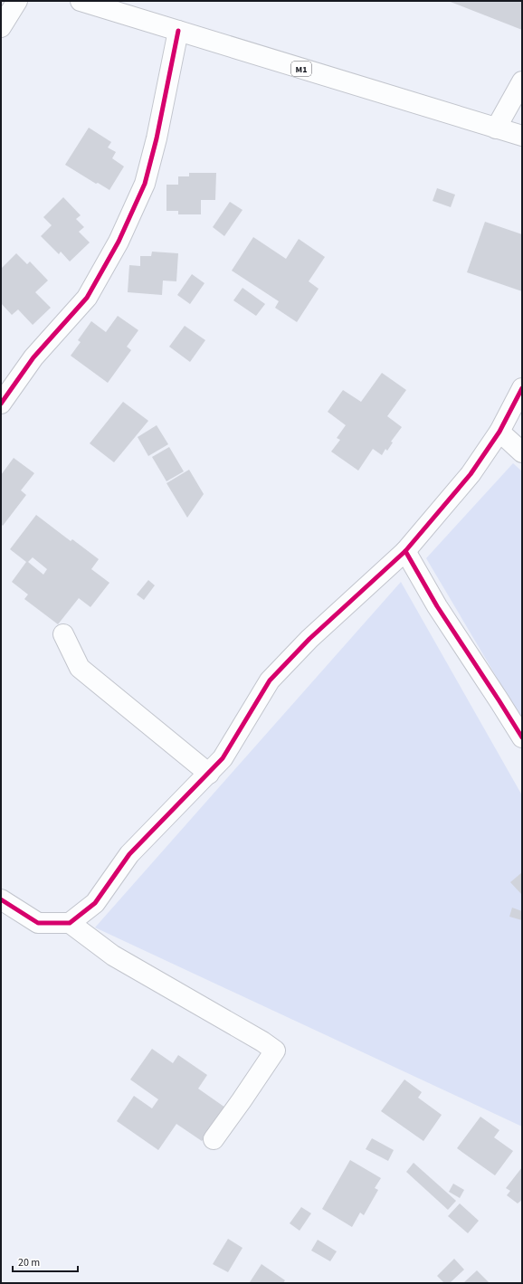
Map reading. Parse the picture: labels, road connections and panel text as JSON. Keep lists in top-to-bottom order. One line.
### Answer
{"streets":{"main road":["M1"]},"scale_bar":"20 m"}
